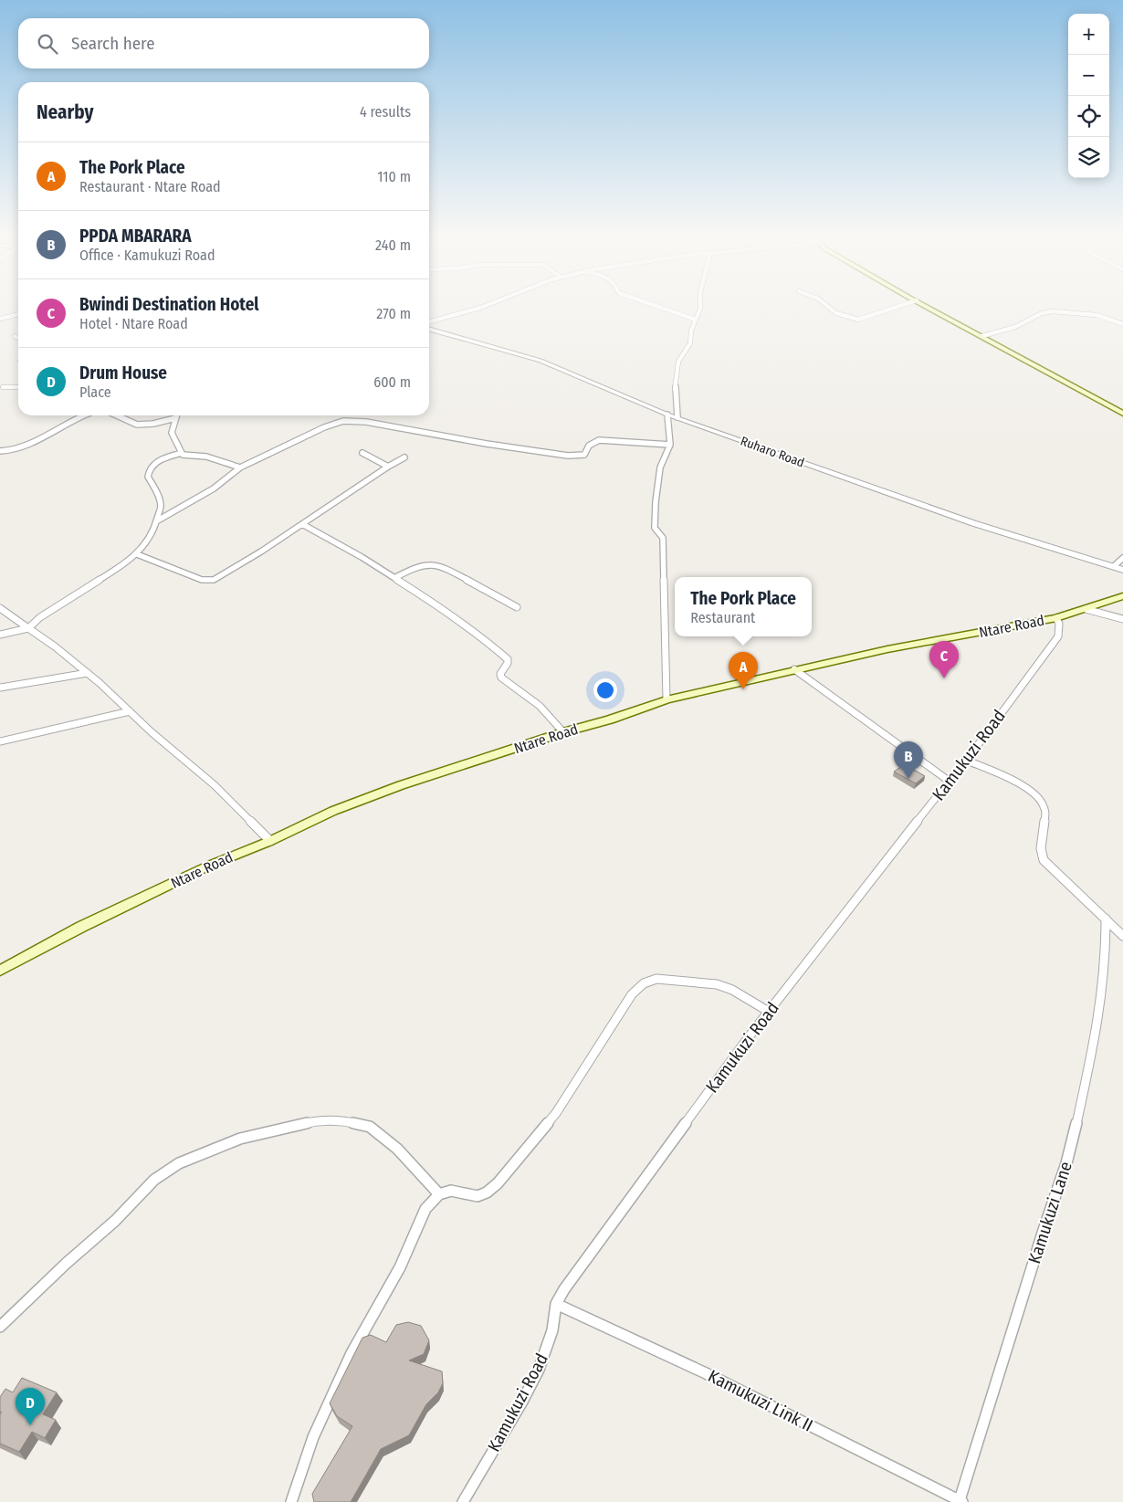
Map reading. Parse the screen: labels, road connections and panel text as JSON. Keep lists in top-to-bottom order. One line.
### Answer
{"streets":{"main road":["Ntare Road"],"street":["Ruharo Road","Kamukuzi Road","Kamukuzi Lane","Kamukuzi Link II"]},"crossings":[["Ntare Road","Kamukuzi Road"],["Kamukuzi Road","Kamukuzi Link II"],["Kamukuzi Lane","Kamukuzi Link II"]],"page":{"map_buttons":["+","−"],"search":"Search here","heading":["Nearby","4 results"],"list":[{"mark":"A","name":"The Pork Place","note":"Restaurant · Ntare Road","value":"110 m"},{"mark":"B","name":"PPDA MBARARA","note":"Office · Kamukuzi Road","value":"240 m"},{"mark":"C","name":"Bwindi Destination Hotel","note":"Hotel · Ntare Road","value":"270 m"},{"mark":"D","name":"Drum House","note":"Place","value":"600 m"}],"popup":["The Pork Place","Restaurant"],"pins":["C","A","B","D"]}}
